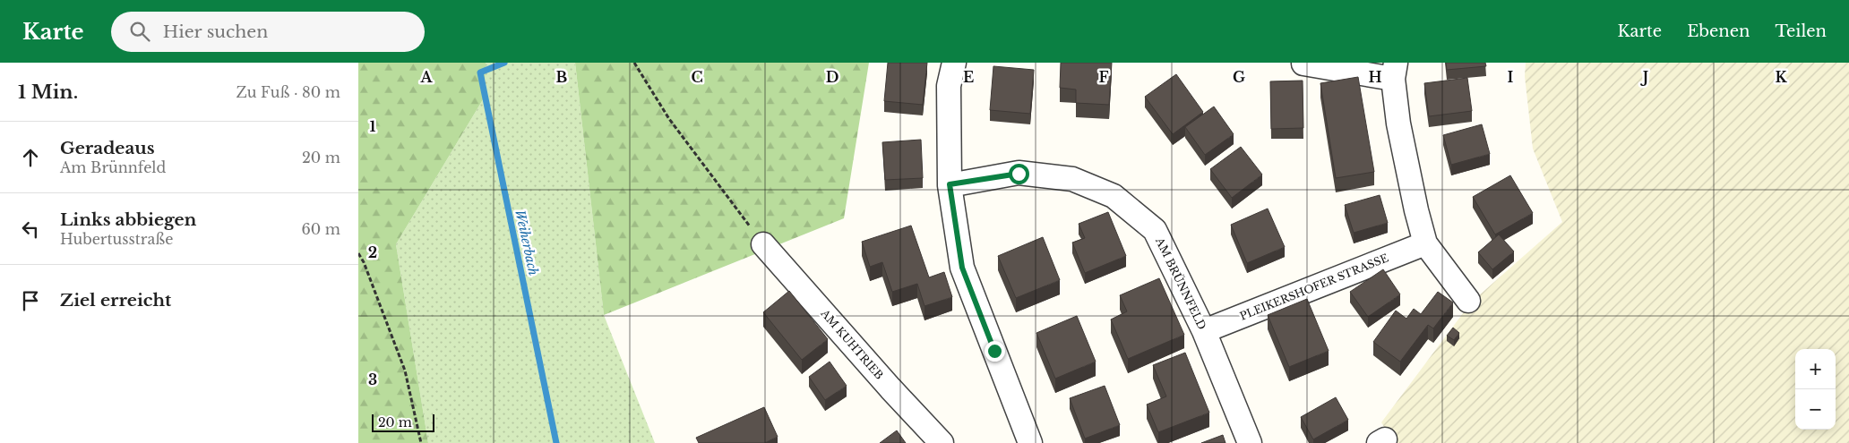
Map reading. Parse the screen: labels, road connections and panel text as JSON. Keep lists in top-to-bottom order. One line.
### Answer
{"streets":{"street":["AM BRÜNNFELD","PLEIKERSHOFER STRASSE","AM KUHTRIEB"]},"crossings":[["AM BRÜNNFELD","PLEIKERSHOFER STRASSE"]],"water":["Weiherbach"],"scale_bar":"20 m","page":{"header":"Karte","search":"Hier suchen","nav":["Karte","Ebenen","Teilen"],"heading":["1 Min.","Zu Fuß · 80 m"],"list":[["Geradeaus","Am Brünnfeld","20 m"],["Links abbiegen","Hubertusstraße","60 m"],"Ziel erreicht"],"map_buttons":["+","−"],"scale":"20 m"},"grid":{"columns":["A","B","C","D","E","F","G","H","I","J","K"],"rows":["1","2","3"]}}
